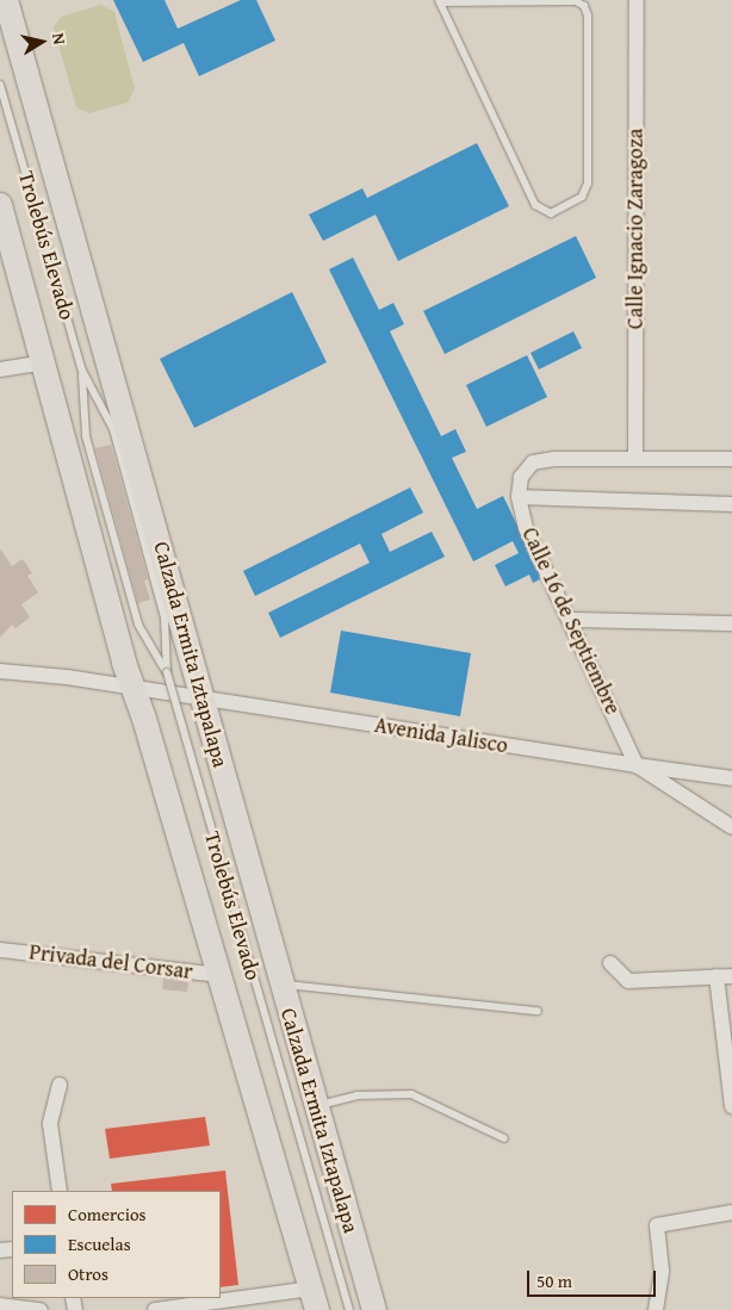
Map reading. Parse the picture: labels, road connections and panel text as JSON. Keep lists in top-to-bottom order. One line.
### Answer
{"streets":{"main road":["Calzada Ermita Iztapalapa"],"street":["Calle Ignacio Zaragoza","Calle 16 de Septiembre","Avenida Jalisco","Privada del Corsar"],"lane":["Trolebús Elevado"]},"crossings":[["Calle 16 de Septiembre","Avenida Jalisco"],["Calzada Ermita Iztapalapa","Avenida Jalisco"]],"legend":["Comercios","Escuelas","Otros"],"scale_bar":"50 m","north":"right"}
